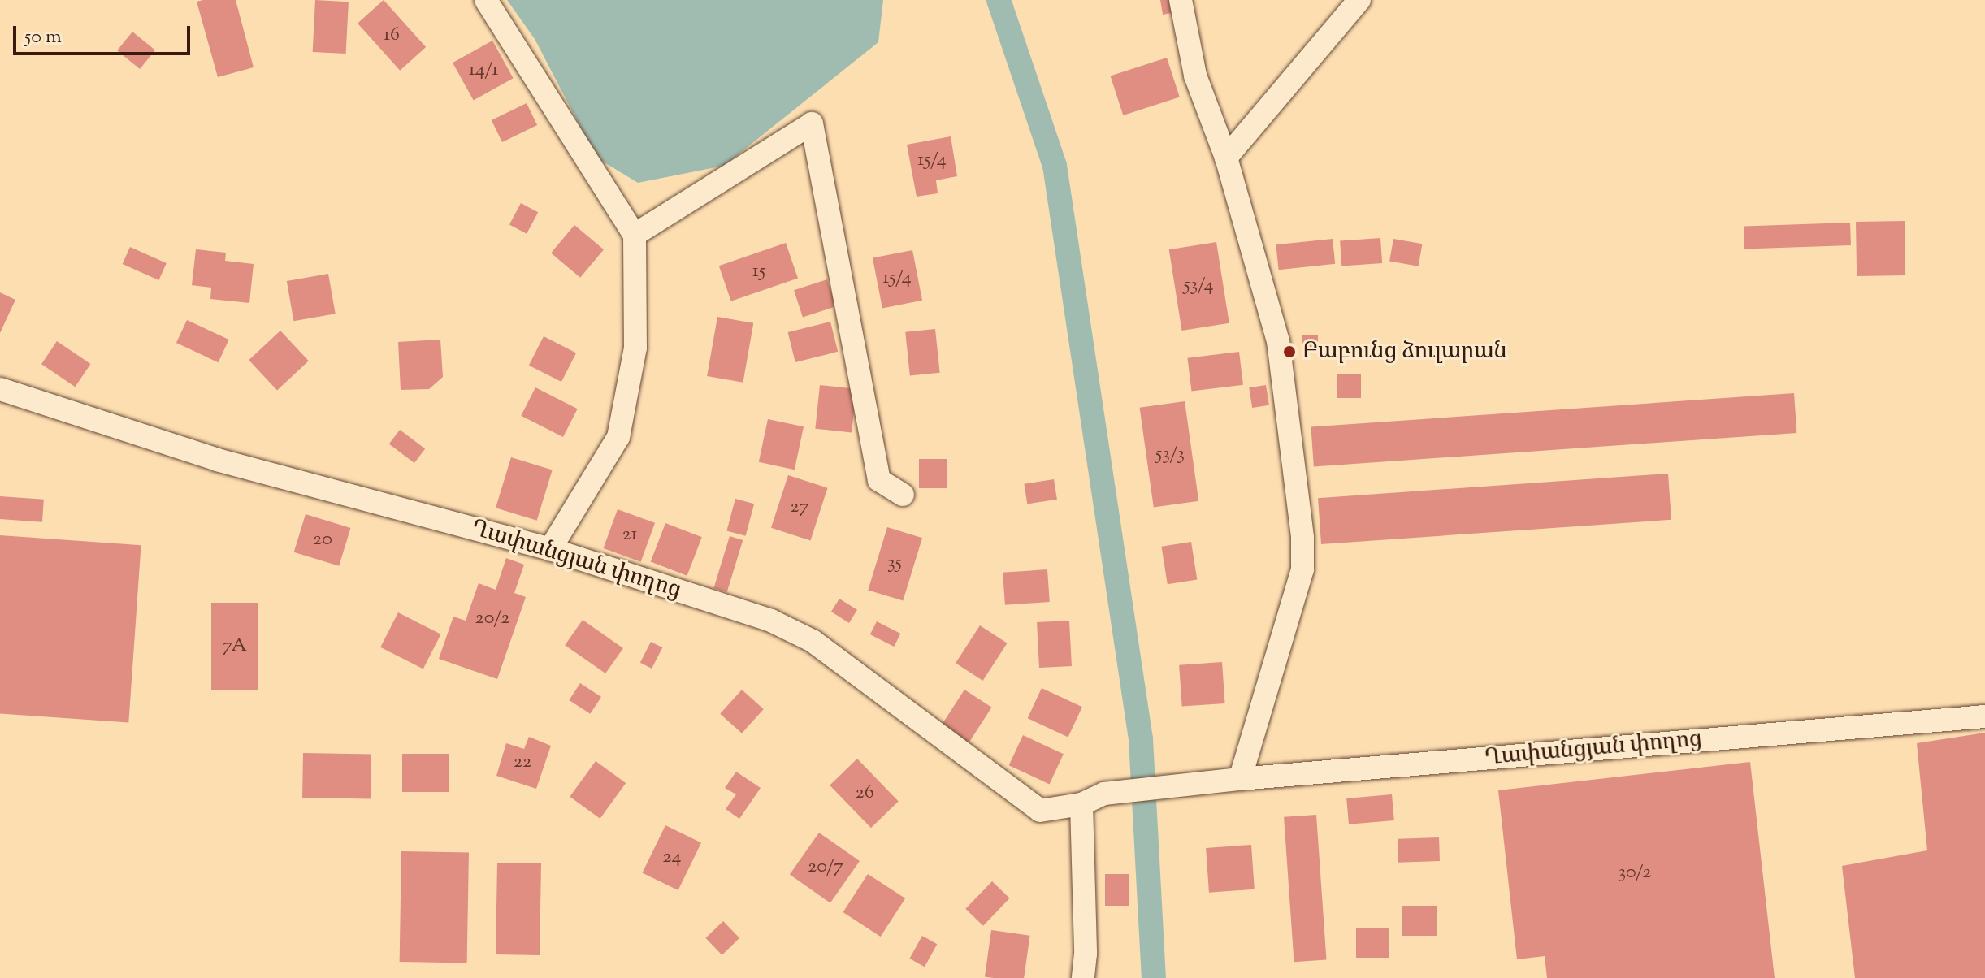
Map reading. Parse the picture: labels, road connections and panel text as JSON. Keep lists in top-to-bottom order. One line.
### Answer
{"streets":{"street":["Ղափանցյան փողոց"]},"places":["Բաբունց ձուլարան"],"house_numbers":["16","14/1","15/4","15","15/4","53/4","53/3","27","21","20","35","20/2","7A","22","26","24","20/7","30/2"],"scale_bar":"50 m"}
